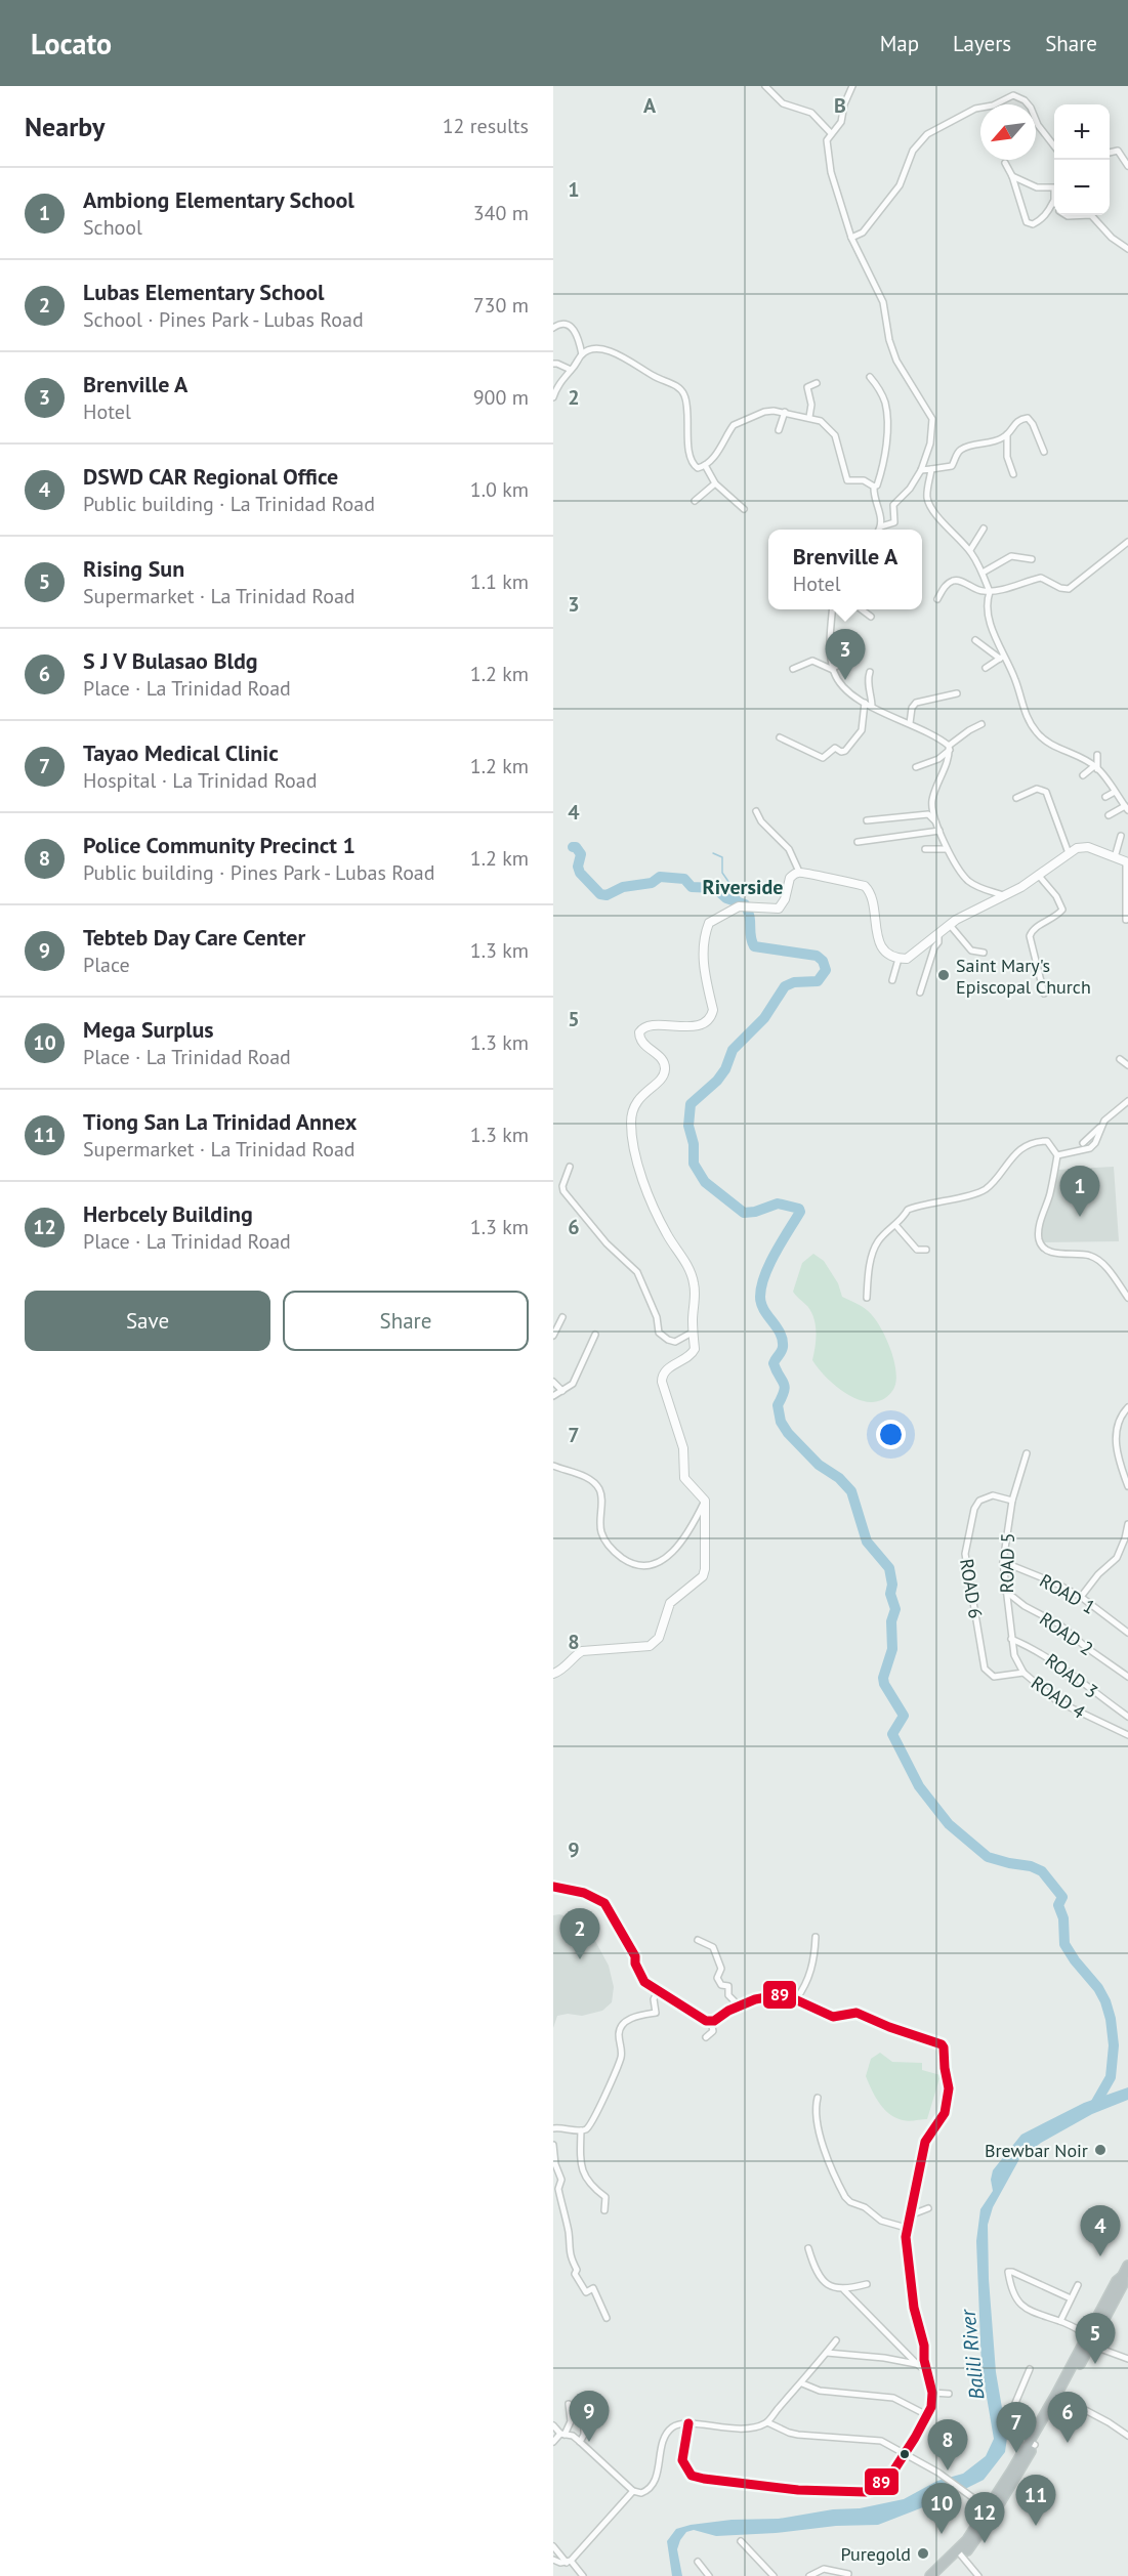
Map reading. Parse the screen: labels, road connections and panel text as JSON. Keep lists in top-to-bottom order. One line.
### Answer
{"streets":{"street":["ROAD 5","ROAD 6","ROAD 1","ROAD 2","ROAD 3","ROAD 4"]},"crossings":[["ROAD 5","ROAD 6"],["ROAD 5","ROAD 1"],["ROAD 5","ROAD 2"],["ROAD 5","ROAD 3"],["ROAD 5","ROAD 4"],["ROAD 6","ROAD 4"]],"districts":["Riverside"],"water":["Balili River"],"places":["Saint Mary's Episcopal Church","Brewbar Noir","Puregold"],"lines":["transit line 89"],"north":"bottom left","page":{"header":"Locato","nav":["Map","Layers","Share"],"heading":["Nearby","12 results"],"map_buttons":["+","−"],"list":[{"mark":"1","name":"Ambiong Elementary School","note":"School","value":"340 m"},{"mark":"2","name":"Lubas Elementary School","note":"School · Pines Park - Lubas Road","value":"730 m"},{"mark":"3","name":"Brenville A","note":"Hotel","value":"900 m"},{"mark":"4","name":"DSWD CAR Regional Office","note":"Public building · La Trinidad Road","value":"1.0 km"},{"mark":"5","name":"Rising Sun","note":"Supermarket · La Trinidad Road","value":"1.1 km"},{"mark":"6","name":"S J V Bulasao Bldg","note":"Place · La Trinidad Road","value":"1.2 km"},{"mark":"7","name":"Tayao Medical Clinic","note":"Hospital · La Trinidad Road","value":"1.2 km"},{"mark":"8","name":"Police Community Precinct 1","note":"Public building · Pines Park - Lubas Road","value":"1.2 km"},{"mark":"9","name":"Tebteb Day Care Center","note":"Place","value":"1.3 km"},{"mark":"10","name":"Mega Surplus","note":"Place · La Trinidad Road","value":"1.3 km"},{"mark":"11","name":"Tiong San La Trinidad Annex","note":"Supermarket · La Trinidad Road","value":"1.3 km"},{"mark":"12","name":"Herbcely Building","note":"Place · La Trinidad Road","value":"1.3 km"}],"popup":["Brenville A","Hotel"],"pins":["3","1","2","4","5","9","6","7","8","11","10","12"],"buttons":["Save","Share"]},"grid":{"columns":["A","B"],"rows":["1","2","3","4","5","6","7","8","9"]}}
